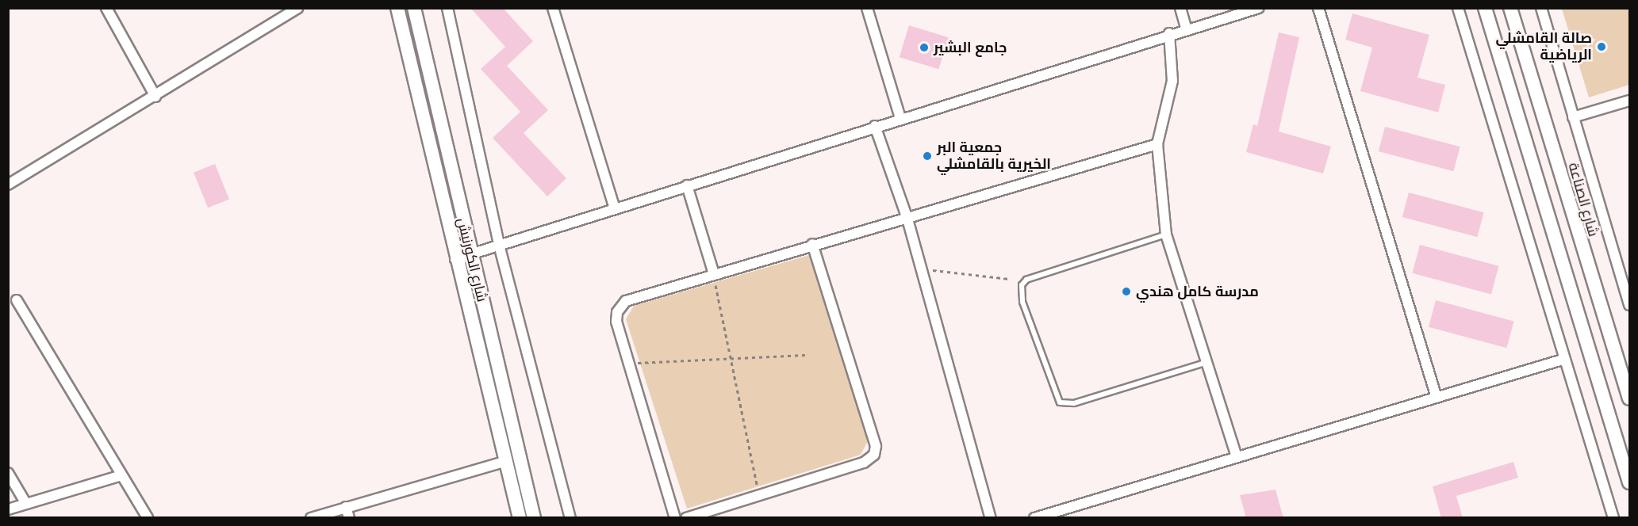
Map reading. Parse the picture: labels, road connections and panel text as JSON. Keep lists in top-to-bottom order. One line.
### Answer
{"streets":{"street":["شارع الصناعة","شارع الكورنيش"]},"places":["صالة القامشلي الرياضية","جامع البشير","جمعية البر الخيرية بالقامشلي","مدرسة كامل هندي"]}
